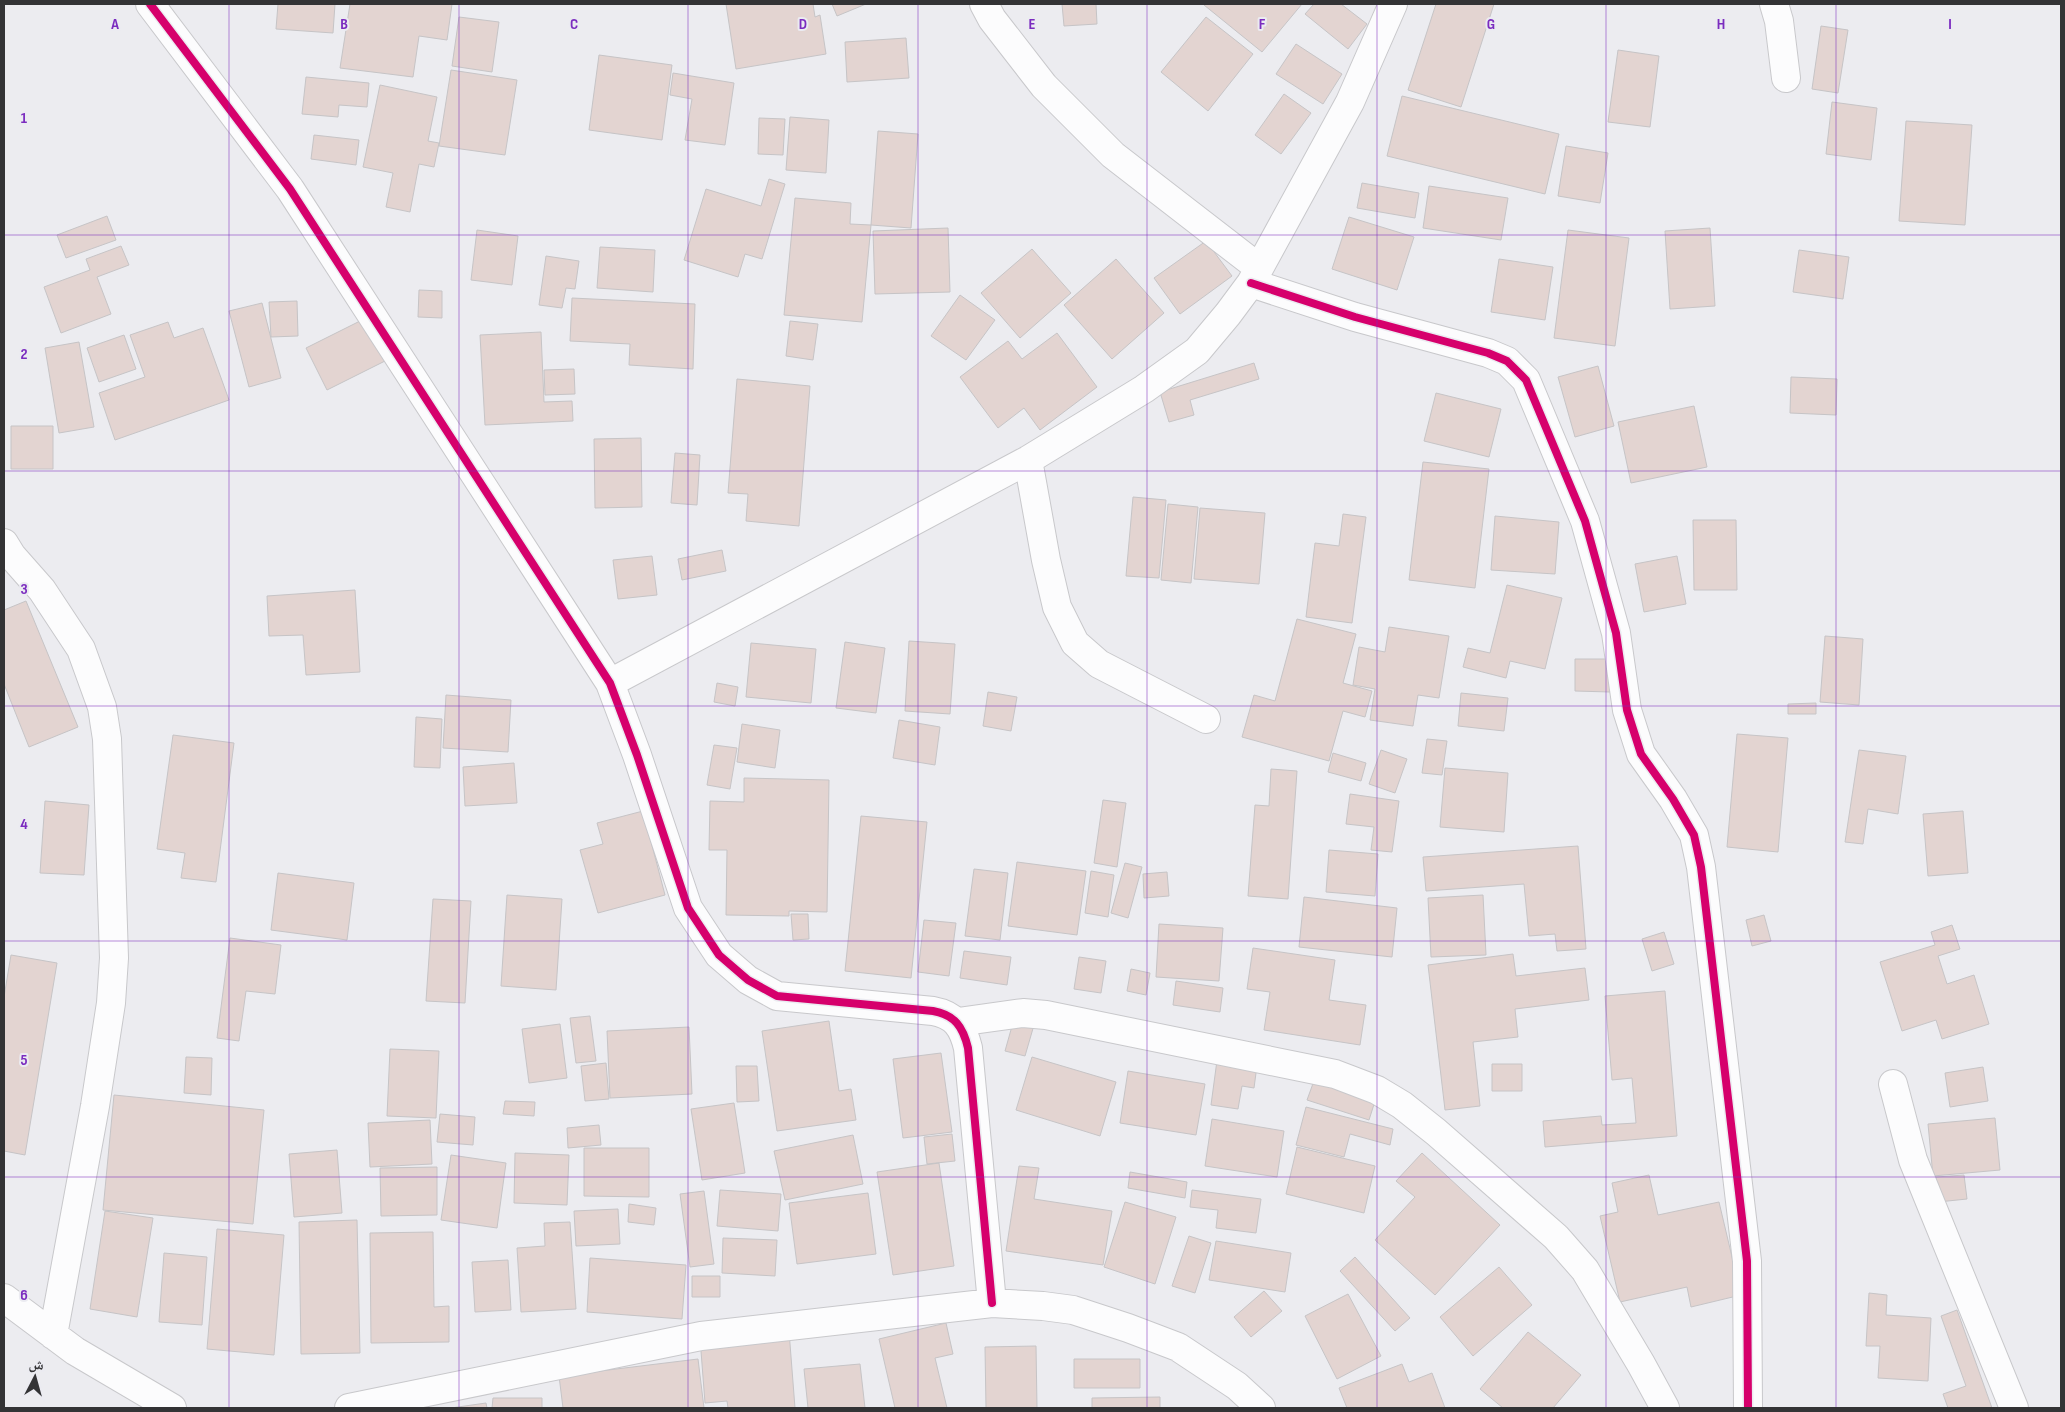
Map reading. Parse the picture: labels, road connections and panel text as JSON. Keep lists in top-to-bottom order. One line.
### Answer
{"north":"top","grid":{"columns":["A","B","C","D","E","F","G","H","I"],"rows":["1","2","3","4","5","6"]}}
